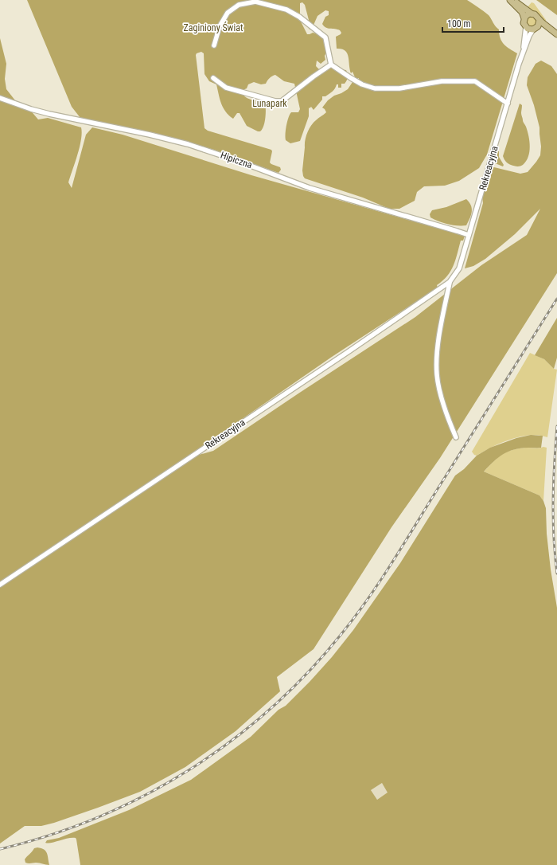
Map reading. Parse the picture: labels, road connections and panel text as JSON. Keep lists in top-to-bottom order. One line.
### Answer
{"streets":{"street":["Hipiczna","Rekreacyjna"]},"crossings":[["Hipiczna","Rekreacyjna"]],"parks":["Zaginiony Świat","Lunapark"],"scale_bar":"100 m"}
